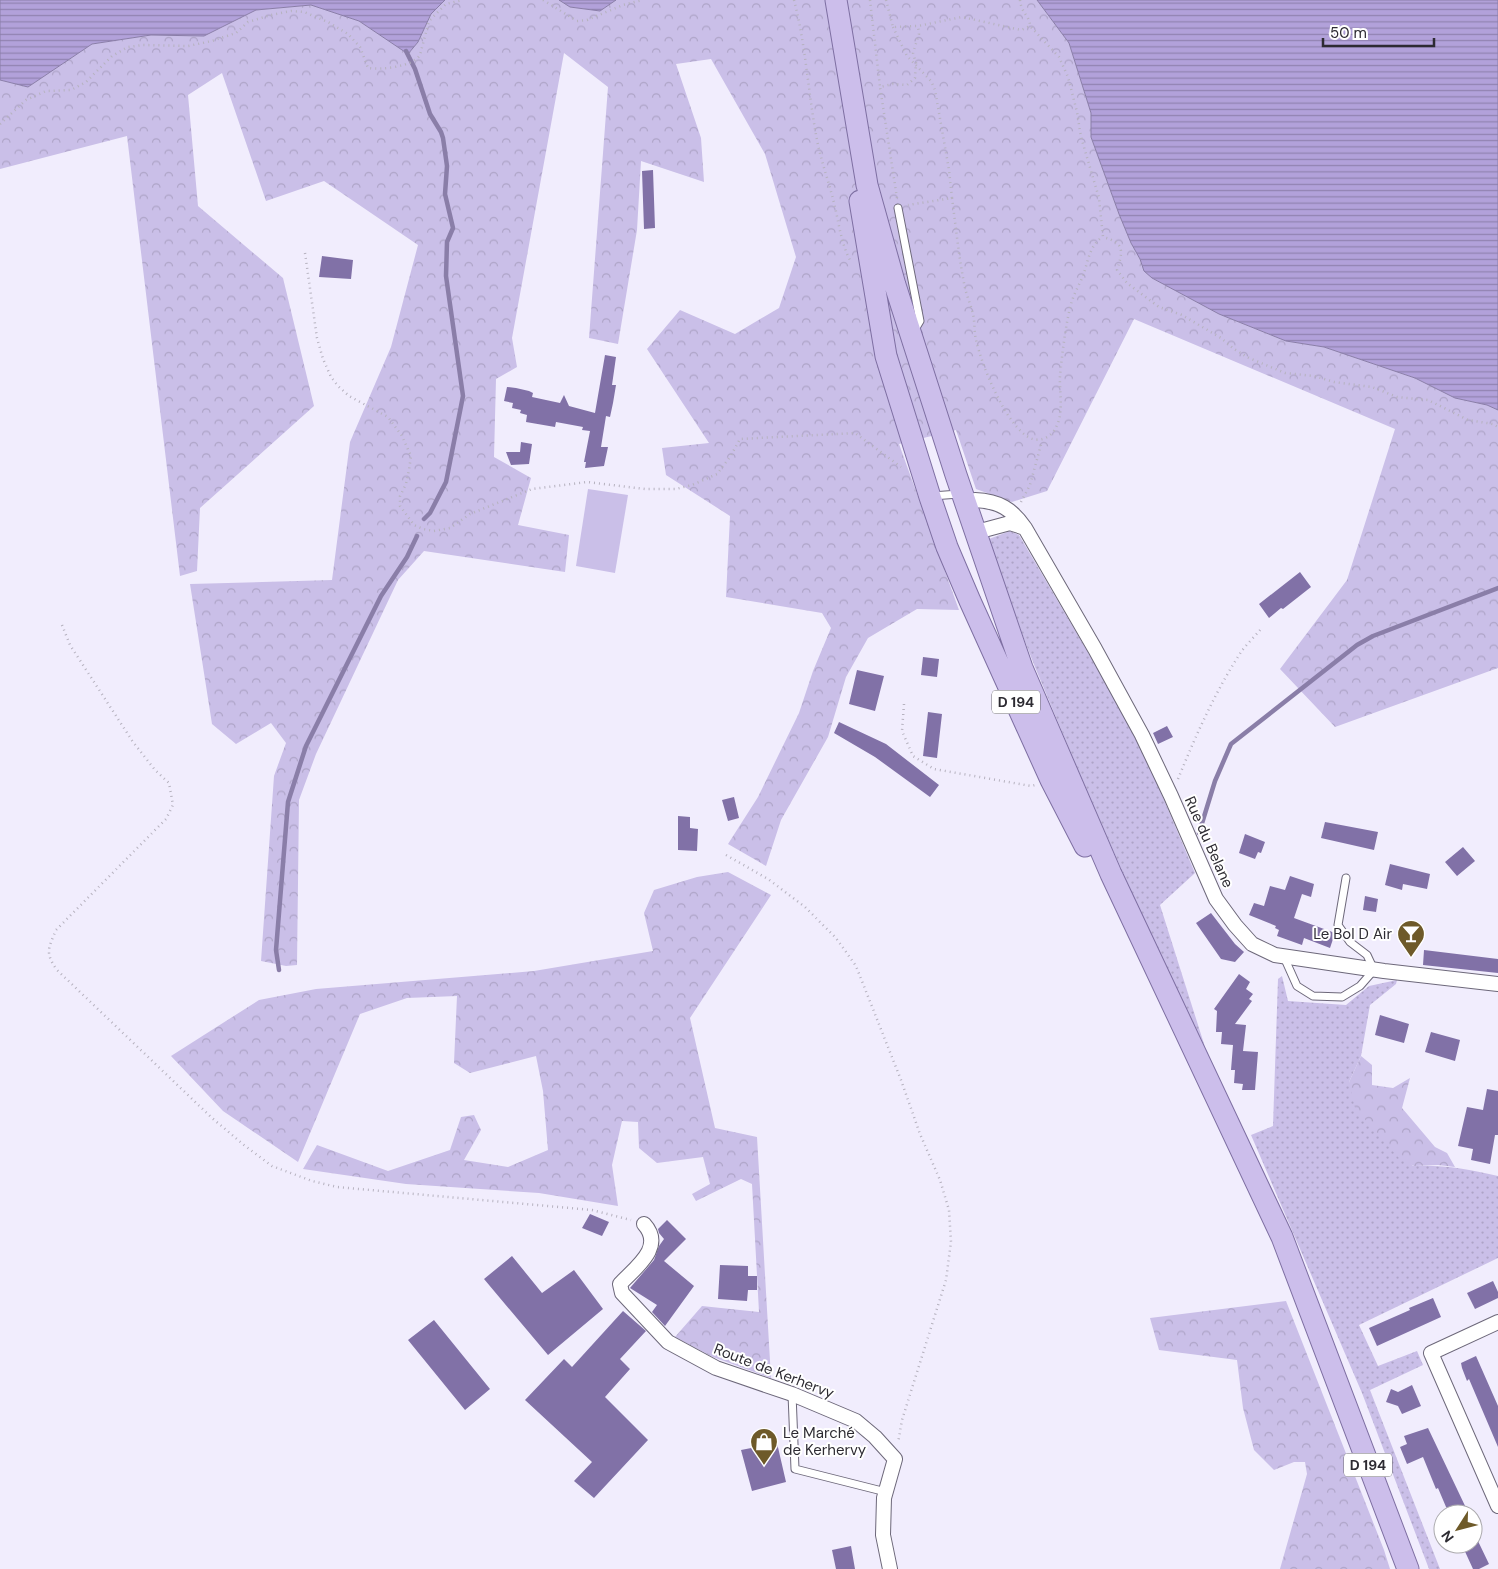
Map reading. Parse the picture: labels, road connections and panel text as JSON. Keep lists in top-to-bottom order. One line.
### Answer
{"streets":{"main road":["D 194"],"street":["Rue du Belane","Route de Kerhervy"]},"crossings":[["D 194","Rue du Belane"]],"places":{"bar":["Le Bol D Air"],"shop":["Le Marché de Kerhervy"]},"scale_bar":"50 m","north":"bottom left"}
